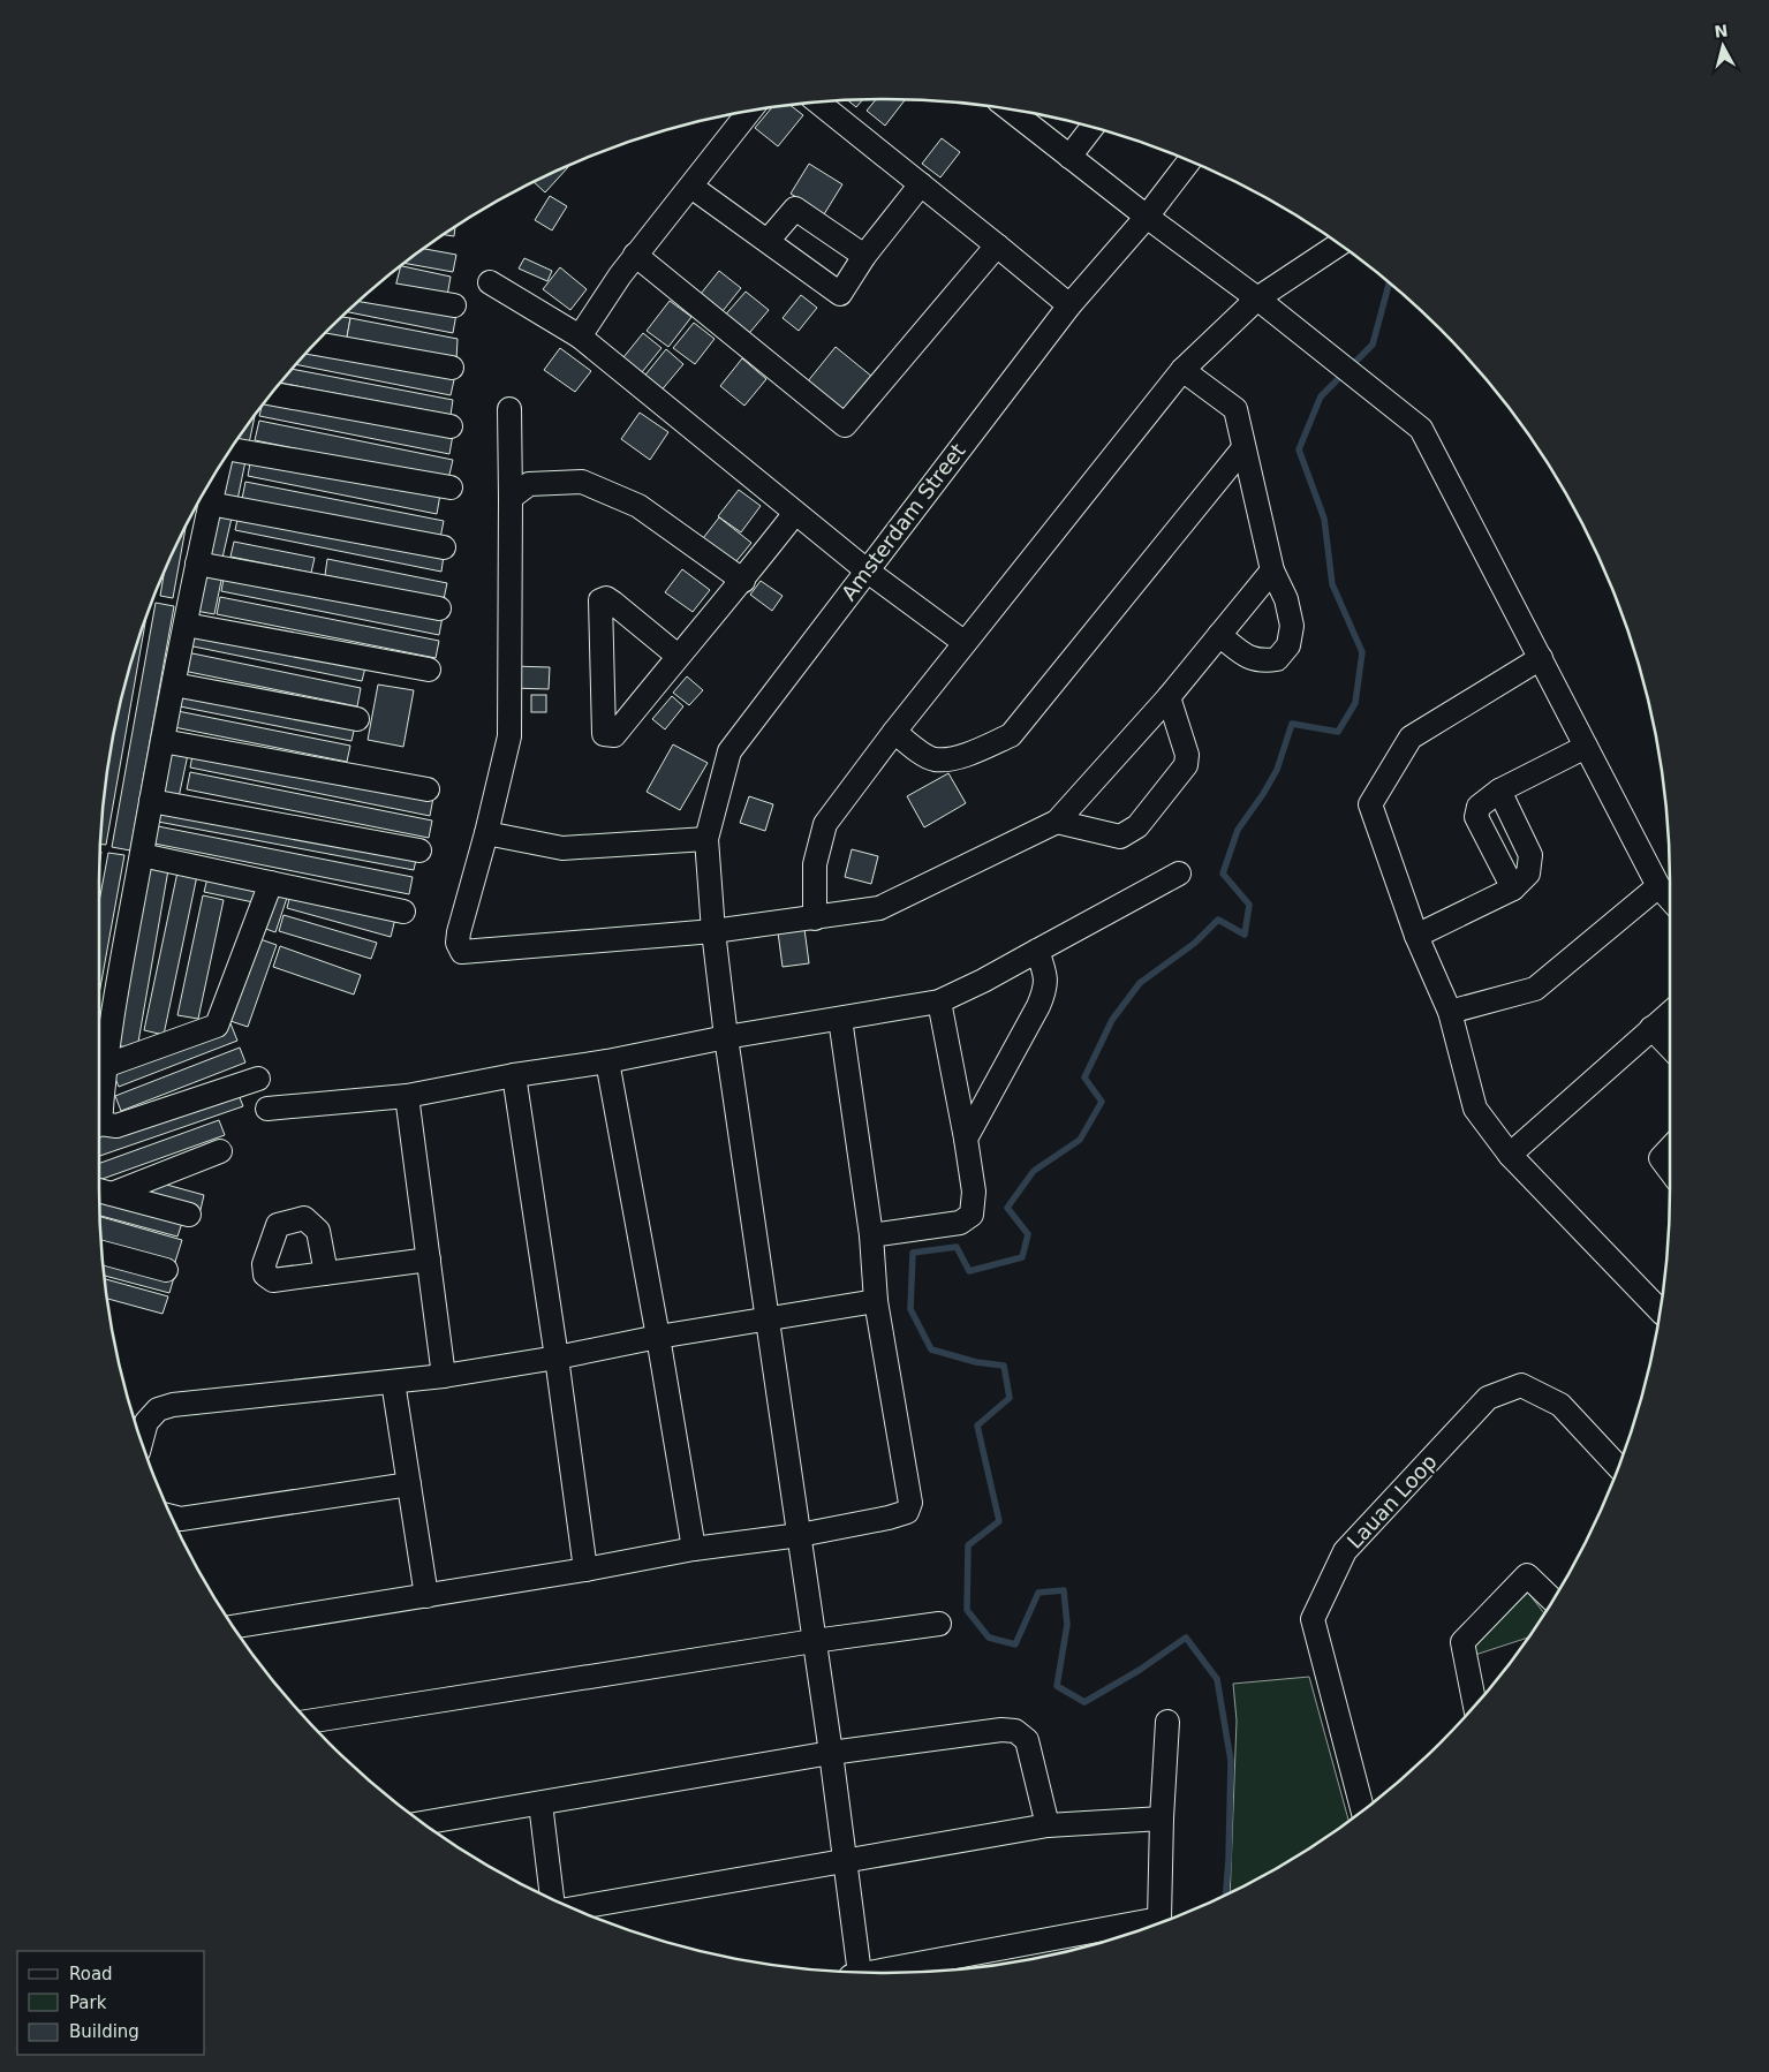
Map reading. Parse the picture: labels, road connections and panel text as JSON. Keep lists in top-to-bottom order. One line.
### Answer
{"streets":{"street":["Amsterdam Street","Lauan Loop"]},"legend":["Road","Park","Building"],"north":"top"}
